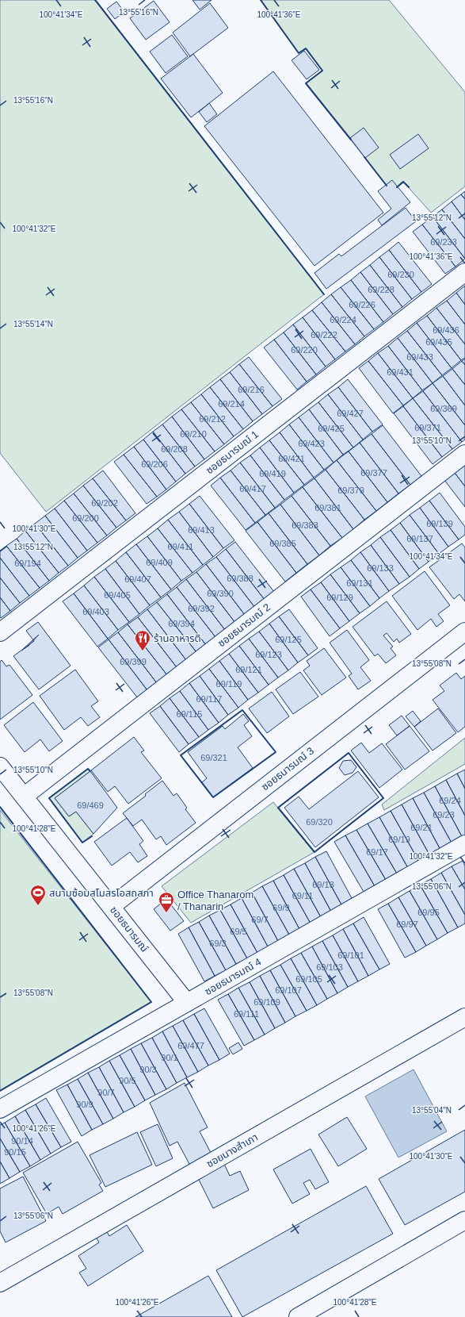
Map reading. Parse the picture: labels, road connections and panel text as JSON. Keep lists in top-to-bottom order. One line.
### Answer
{"streets":{"street":["ซอยธนารมณ์ 1","ซอยธนารมณ์ 2","ซอยธนารมณ์ 3","ซอยธนารมณ์","ซอยธนารมณ์ 4","ซอยนางสำเภา"]},"crossings":[["ซอยธนารมณ์ 2","ซอยธนารมณ์"],["ซอยธนารมณ์ 3","ซอยธนารมณ์"],["ซอยธนารมณ์","ซอยธนารมณ์ 4"]],"places":{"restaurant":["ร้านอาหารติ"],"sports":["สนามซ้อมสโมสรโอสถสภา"],"office":["Office Thanarom / Thanarin"]},"house_numbers":["69/233","69/230","69/228","69/226","69/224","69/436","69/222","69/435","69/220","69/433","69/431","69/216","69/214","69/369","69/427","69/212","69/371","69/425","69/210","69/423","69/208","69/421","69/206","69/377","69/419","69/417","69/379","69/202","69/381","69/200","69/139","69/383","69/413","69/137","69/385","69/411","69/409","69/194","69/133","69/388","69/407","69/131","69/390","69/405","69/129","69/392","69/403","69/394","69/125","69/123","69/399","69/121","69/119","69/117","69/115","69/321","69/24","69/469","69/23","69/320","69/21","69/19","69/17","69/13","69/11","69/9","69/95","69/7","69/97","69/5","69/3","69/101","69/103","69/105","69/107","69/109","69/111","69/477","90/1","90/3","90/5","90/7","90/9","90/14","90/15"],"coordinates":["13°55'16\"N","100°41'34\"E","100°41'36\"E","13°55'12\"N","100°41'32\"E","13°55'14\"N","13°55'10\"N","100°41'30\"E","13°55'08\"N","100°41'28\"E","13°55'06\"N","13°55'04\"N","100°41'26\"E"]}
